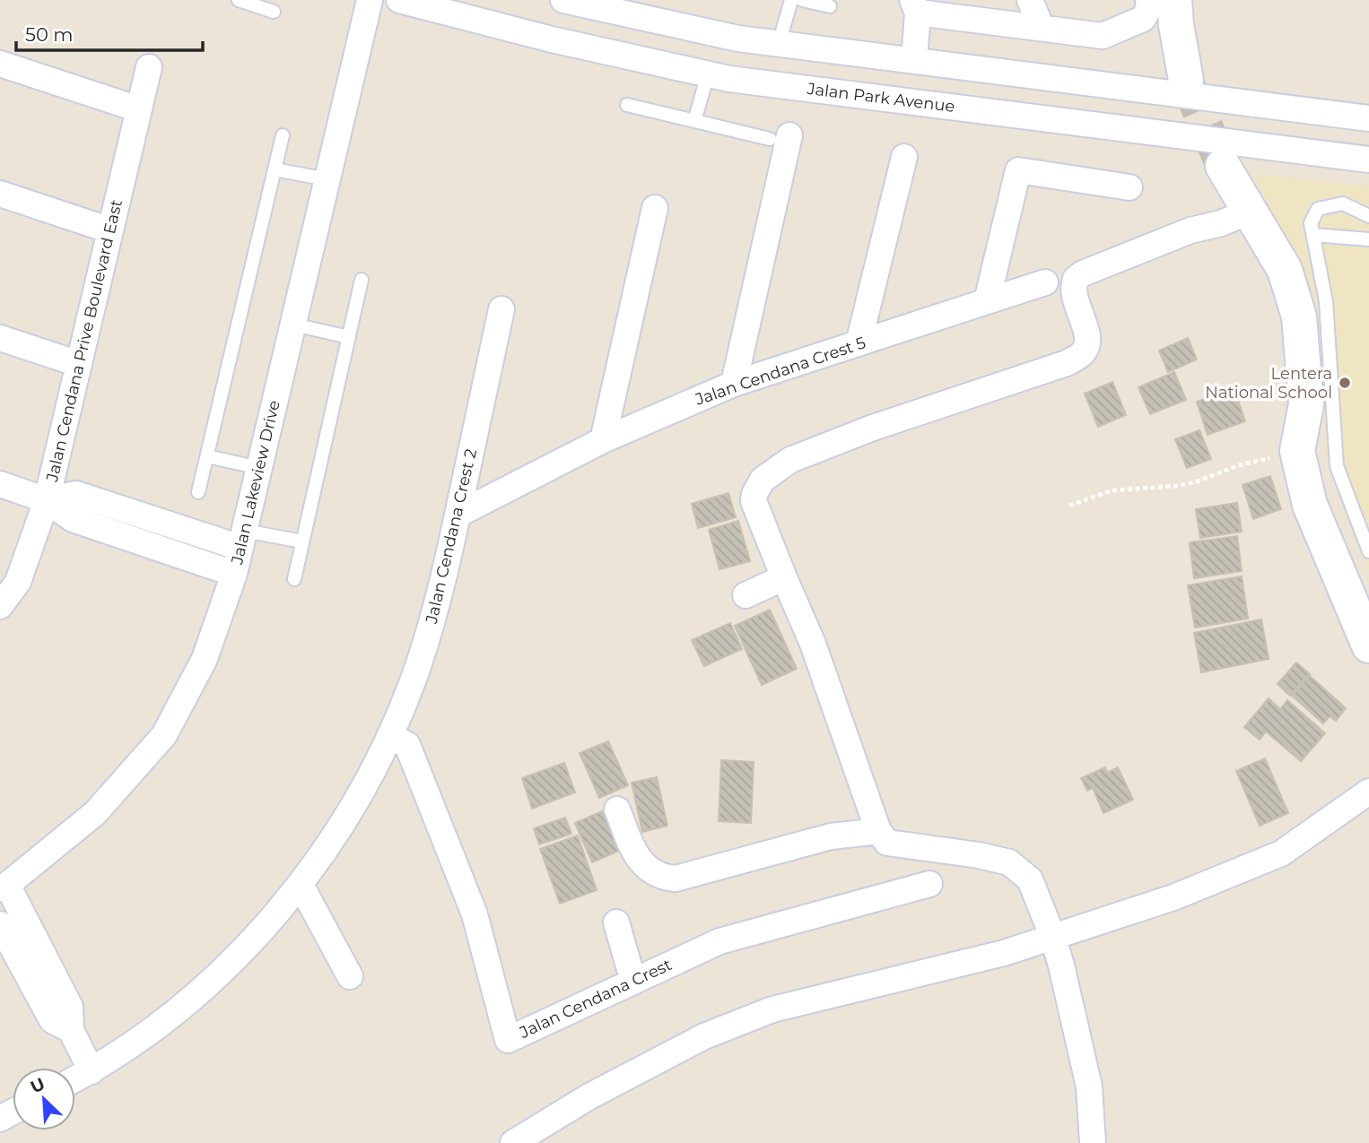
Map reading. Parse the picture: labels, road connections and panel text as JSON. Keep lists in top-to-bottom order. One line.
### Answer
{"streets":{"street":["Jalan Park Avenue","Jalan Cendana Prive Boulevard East","Jalan Cendana Crest 5","Jalan Lakeview Drive","Jalan Cendana Crest 2","Jalan Cendana Crest"]},"crossings":[["Jalan Cendana Crest 5","Jalan Cendana Crest 2"],["Jalan Cendana Crest 2","Jalan Cendana Crest"]],"places":["Lentera National School"],"scale_bar":"50 m","north":"top left"}
